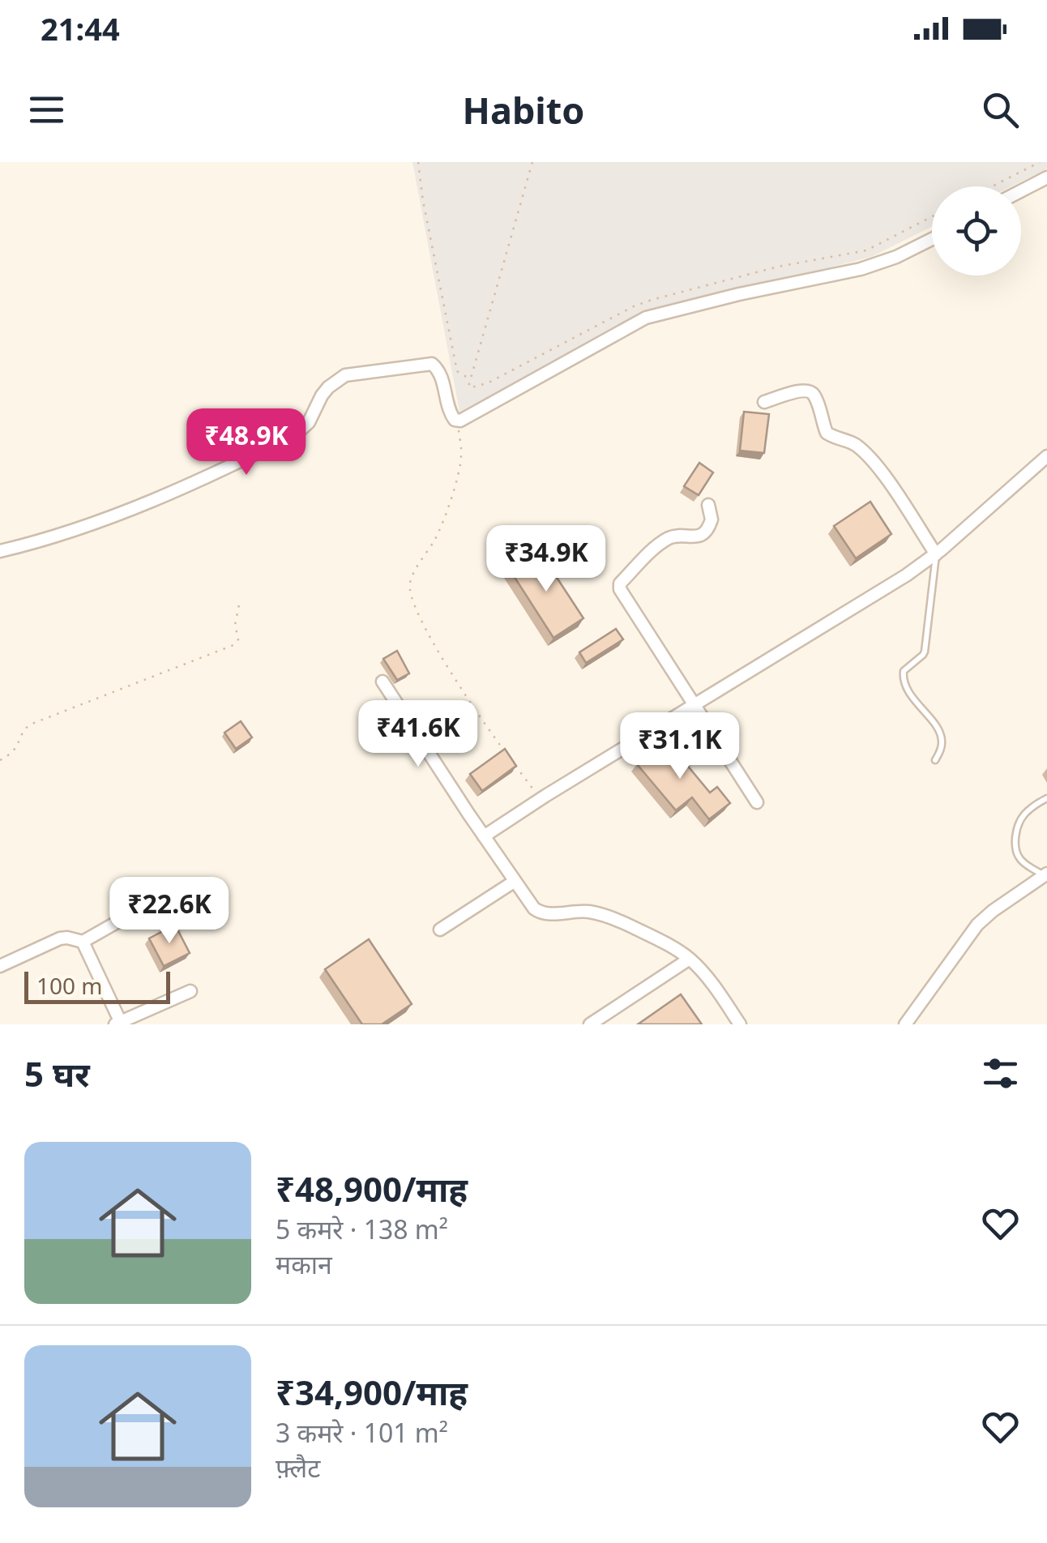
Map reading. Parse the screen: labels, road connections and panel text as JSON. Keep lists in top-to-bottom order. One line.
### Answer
{"scale_bar":"100 m","page":{"status":"21:44","header":"Habito","price":["₹48.9K","₹34.9K","₹41.6K","₹31.1K","₹22.6K"],"scale":"100 m","heading":"5 घर","list":[{"name":"₹48,900/माह","note":"5 कमरे · 138 m² · मकान"},{"name":"₹34,900/माह","note":"3 कमरे · 101 m² · फ़्लैट"}]}}
